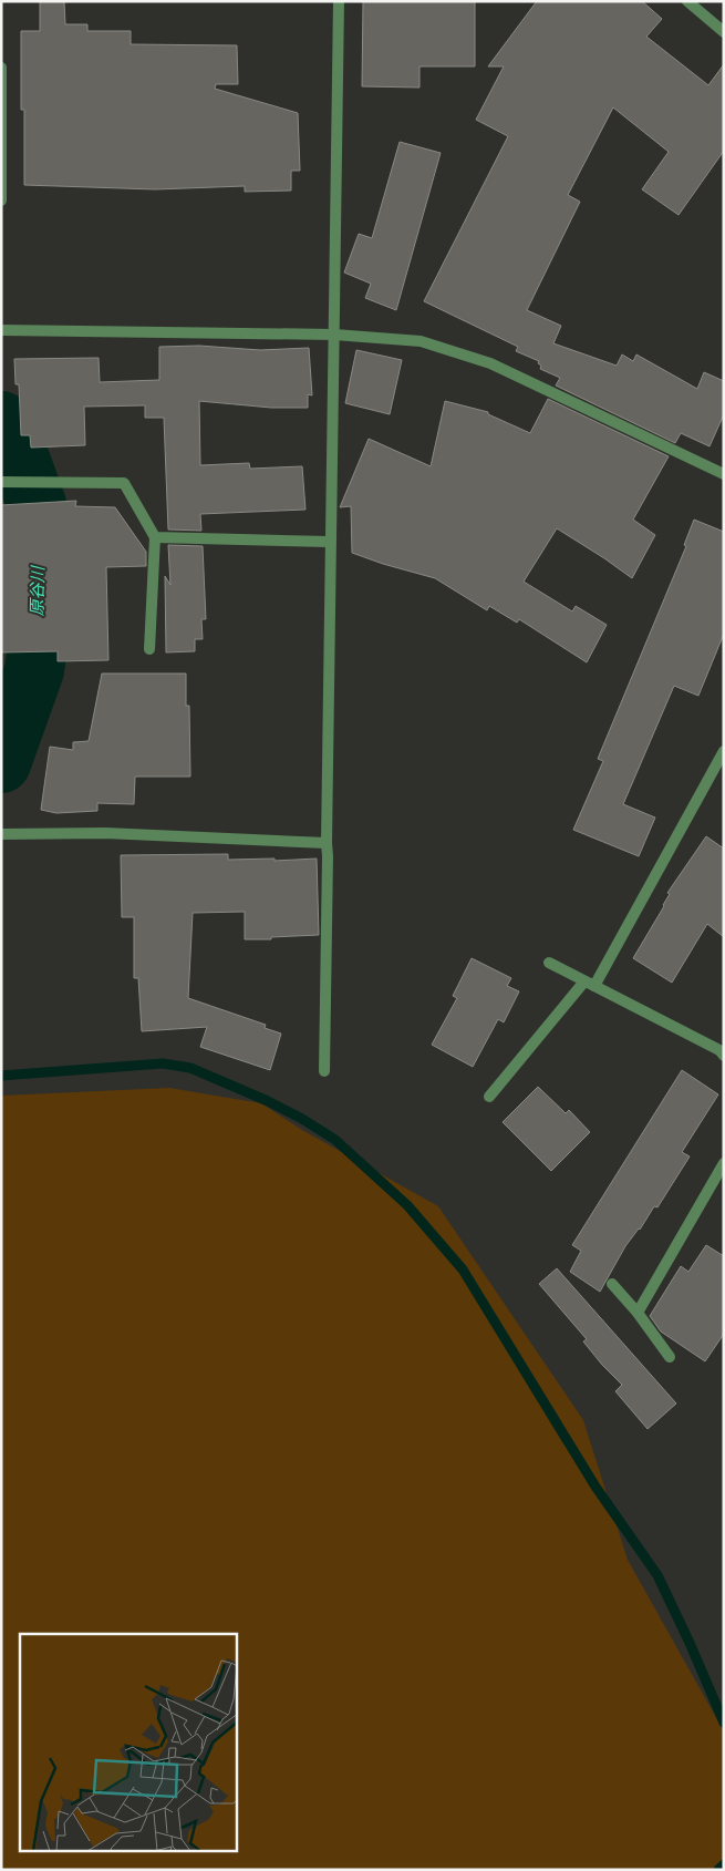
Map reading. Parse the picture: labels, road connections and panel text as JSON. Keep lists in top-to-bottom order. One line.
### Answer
{"water":["原谷川"]}
